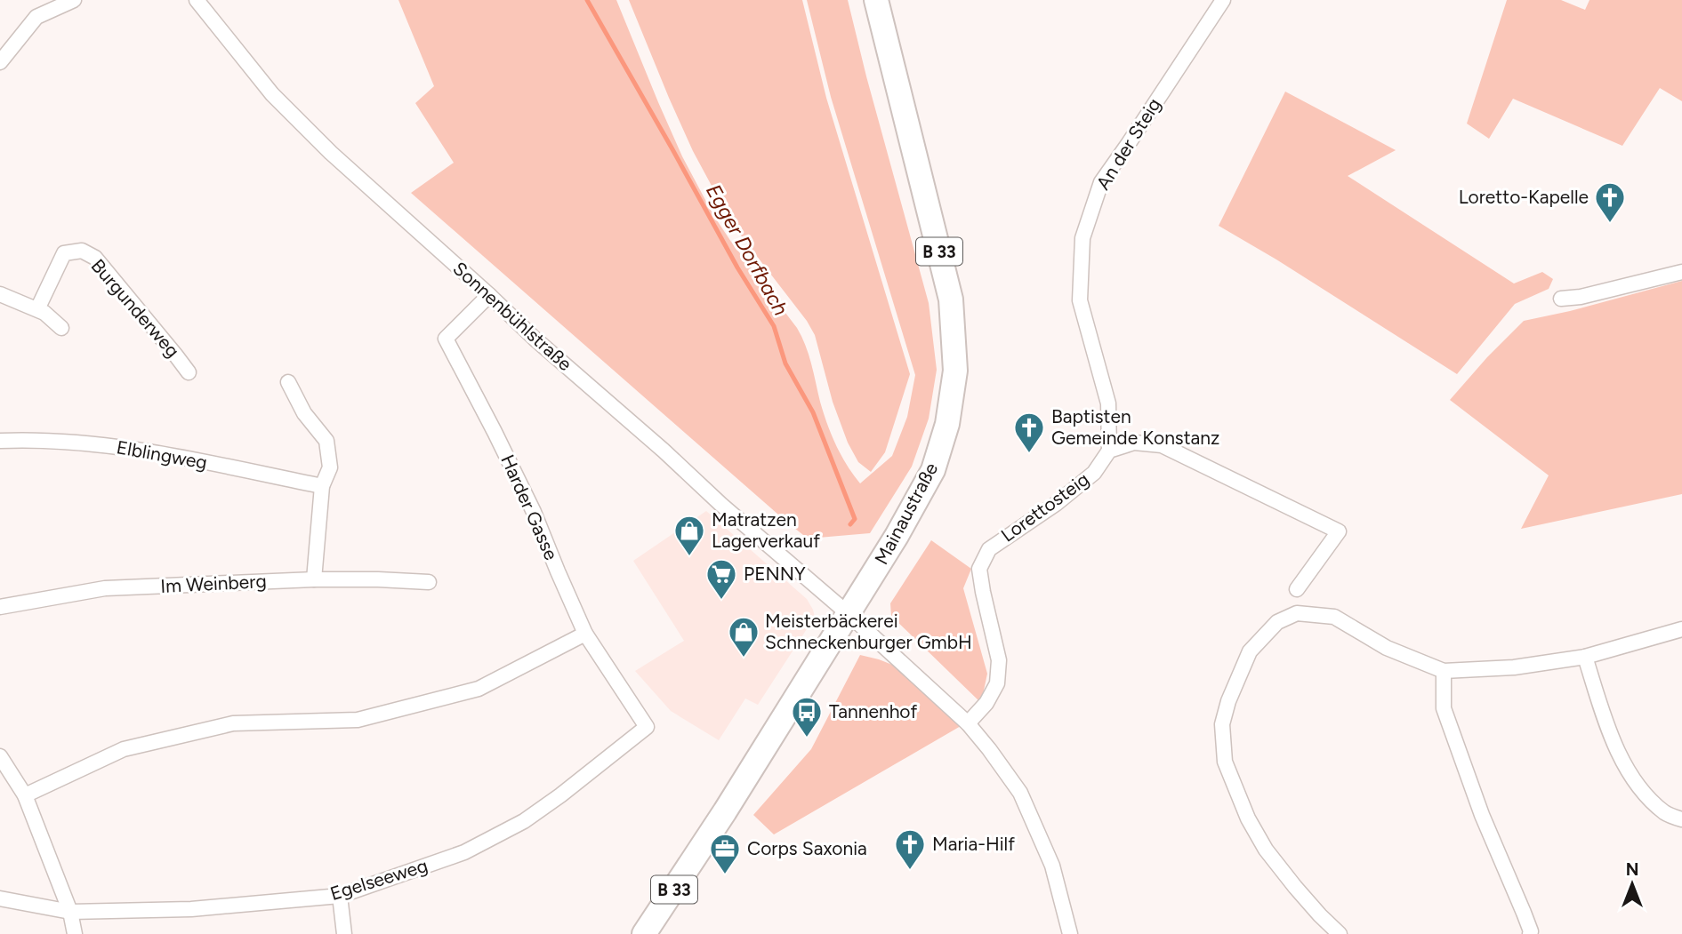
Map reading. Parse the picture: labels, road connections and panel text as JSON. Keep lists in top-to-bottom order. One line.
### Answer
{"streets":{"main road":["B 33","Mainaustraße"],"street":["An der Steig","Burgunderweg","Sonnenbühlstraße","Elblingweg","Harder Gasse","Lorettosteig","Im Weinberg","Egelseeweg"]},"crossings":[["An der Steig","Lorettosteig"],["Sonnenbühlstraße","Harder Gasse"],["Sonnenbühlstraße","Lorettosteig"],["Sonnenbühlstraße","Mainaustraße"],["Harder Gasse","Egelseeweg"]],"water":["Egger Dorfbach"],"places":{"church":["Loretto-Kapelle","Baptisten Gemeinde Konstanz","Maria-Hilf"],"shop":["Matratzen Lagerverkauf","Meisterbäckerei Schneckenburger GmbH"],"supermarket":["PENNY"],"bus stop":["Tannenhof"],"office":["Corps Saxonia"]},"north":"top"}
